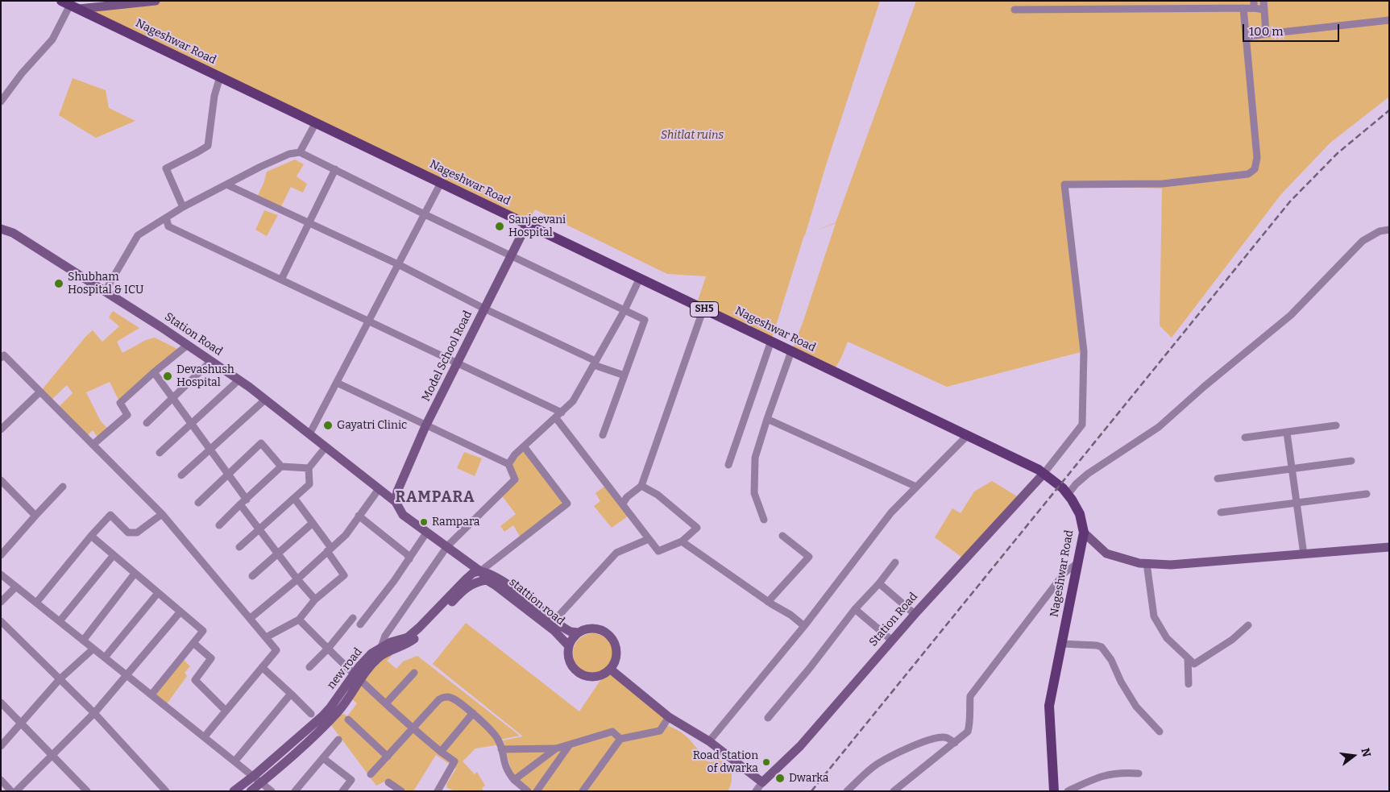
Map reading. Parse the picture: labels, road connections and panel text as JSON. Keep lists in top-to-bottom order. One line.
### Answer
{"streets":{"main road":["Nageshwar Road","SH5"],"street":["Station Road","Model School Road","stattion road","new road"]},"crossings":[["Nageshwar Road","Station Road"],["Nageshwar Road","Model School Road"],["Station Road","Model School Road"],["stattion road","new road"]],"districts":["RAMPARA"],"parks":["Shitlat ruins"],"places":["Sanjeevani Hospital","Shubham Hospital & ICU","Devashush Hospital","Gayatri Clinic","Rampara","Road station of dwarka","Dwarka"],"scale_bar":"100 m","north":"right"}
